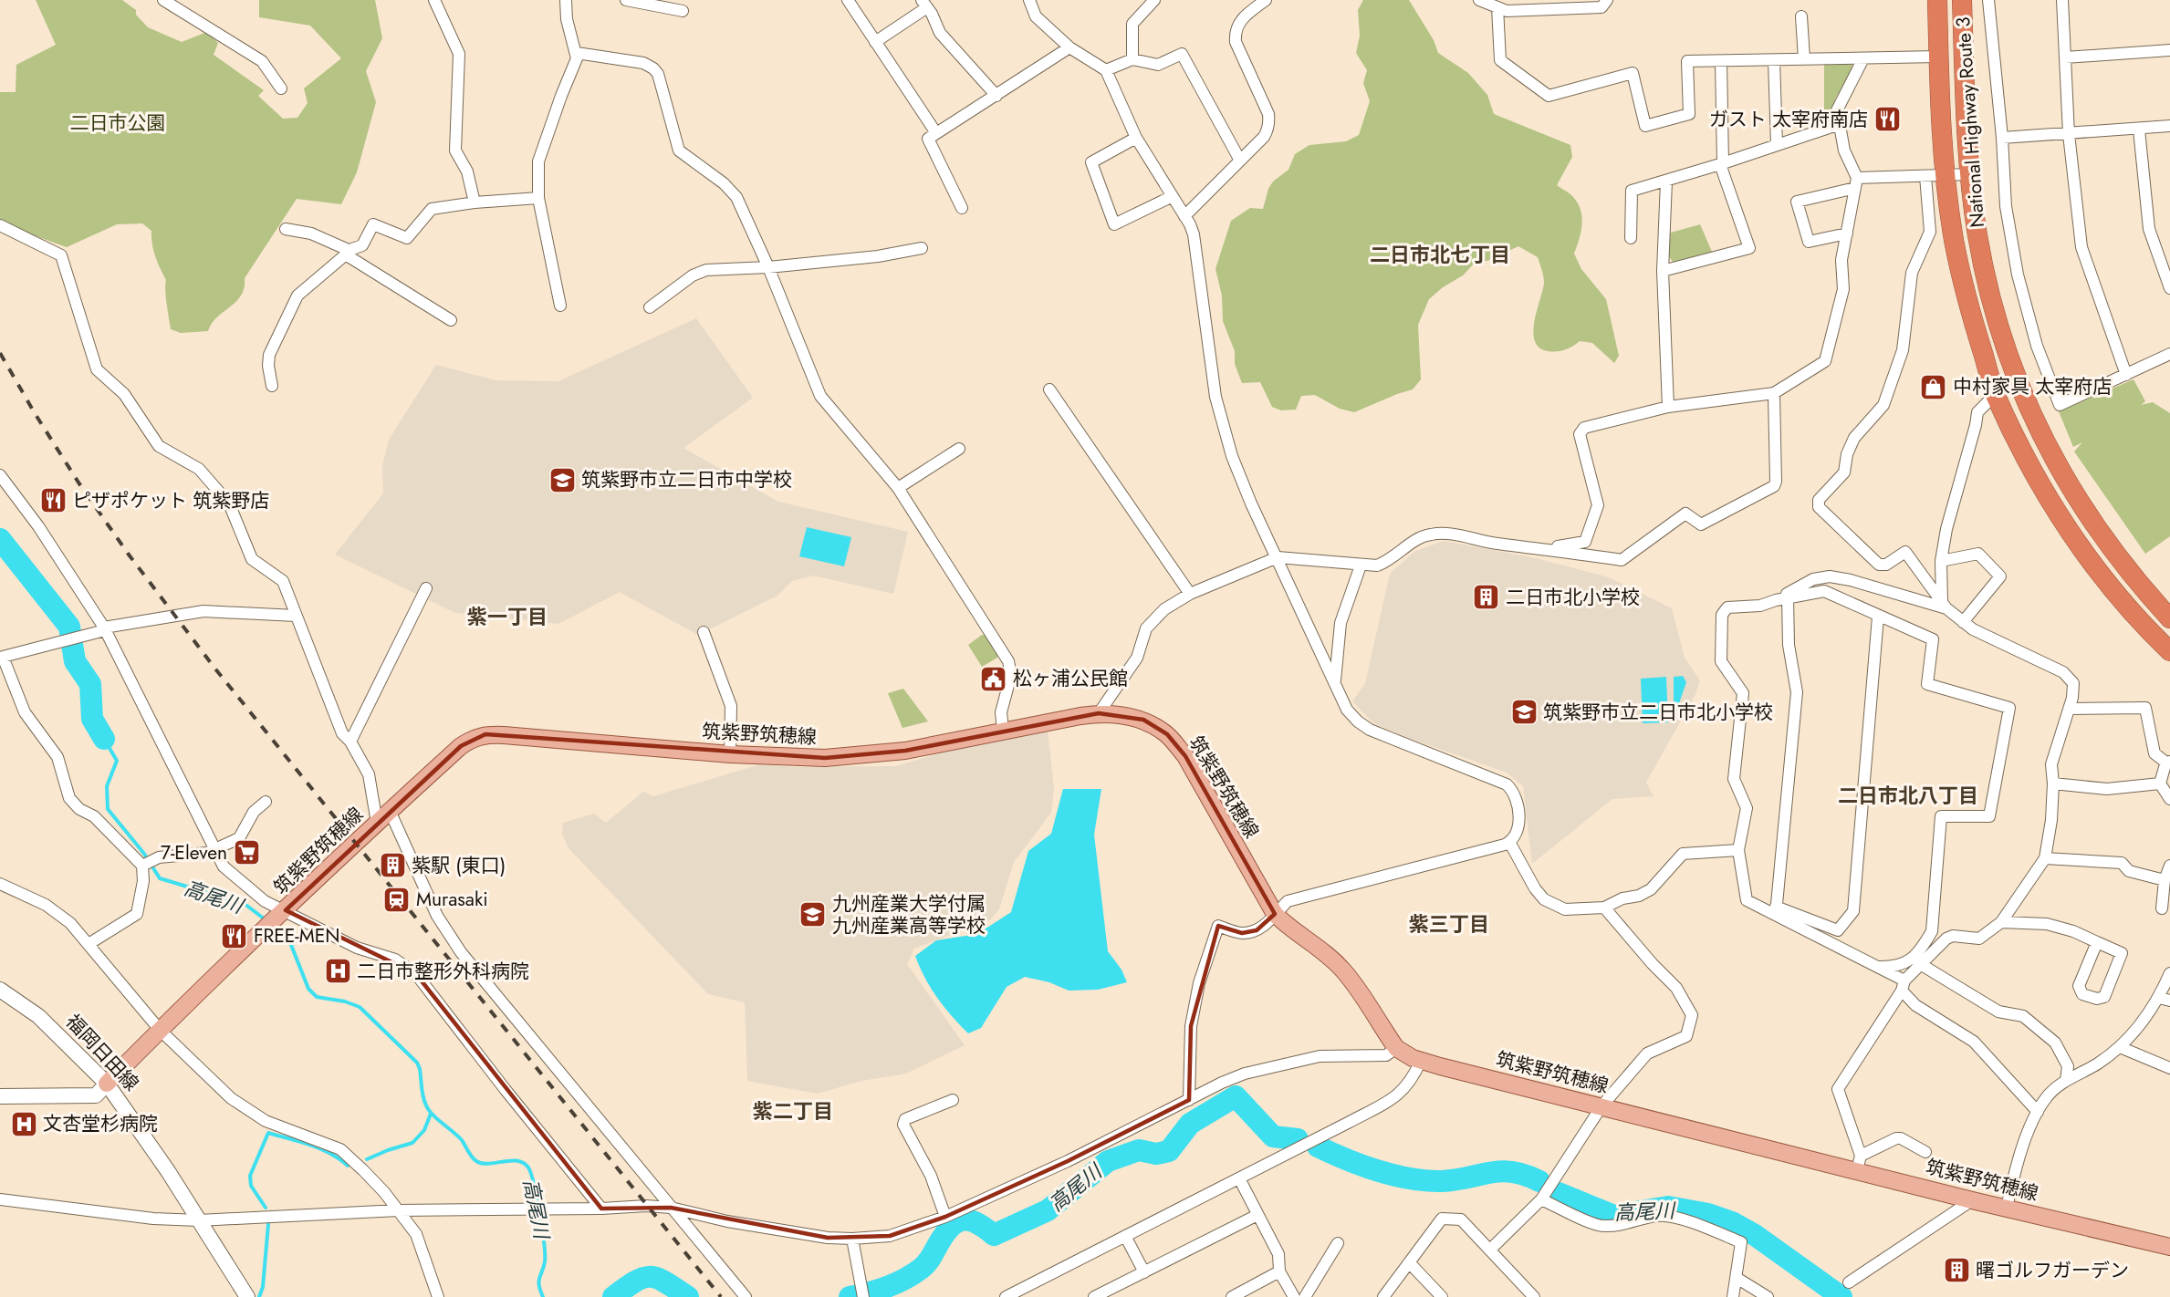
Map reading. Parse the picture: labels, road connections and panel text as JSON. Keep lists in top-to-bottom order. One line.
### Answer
{"streets":{"highway":["National Highway Route 3"],"main road":["筑紫野筑穂線","福岡日田線"]},"crossings":[["筑紫野筑穂線","福岡日田線"]],"districts":["二日市北七丁目","紫一丁目","二日市北八丁目","紫三丁目","紫二丁目"],"water":["高尾川"],"parks":["二日市公園"],"places":{"restaurant":["ガスト 太宰府南店","ピザポケット 筑紫野店","FREE-MEN"],"shop":["中村家具 太宰府店"],"school or university":["筑紫野市立二日市中学校","筑紫野市立二日市北小学校","九州産業大学付属 九州産業高等学校"],"building":["二日市北小学校","紫駅 (東口)","曙ゴルフガーデン"],"public building":["松ヶ浦公民館"],"supermarket":["7-Eleven"],"station":["Murasaki"],"hospital":["二日市整形外科病院","文杏堂杉病院"]}}
